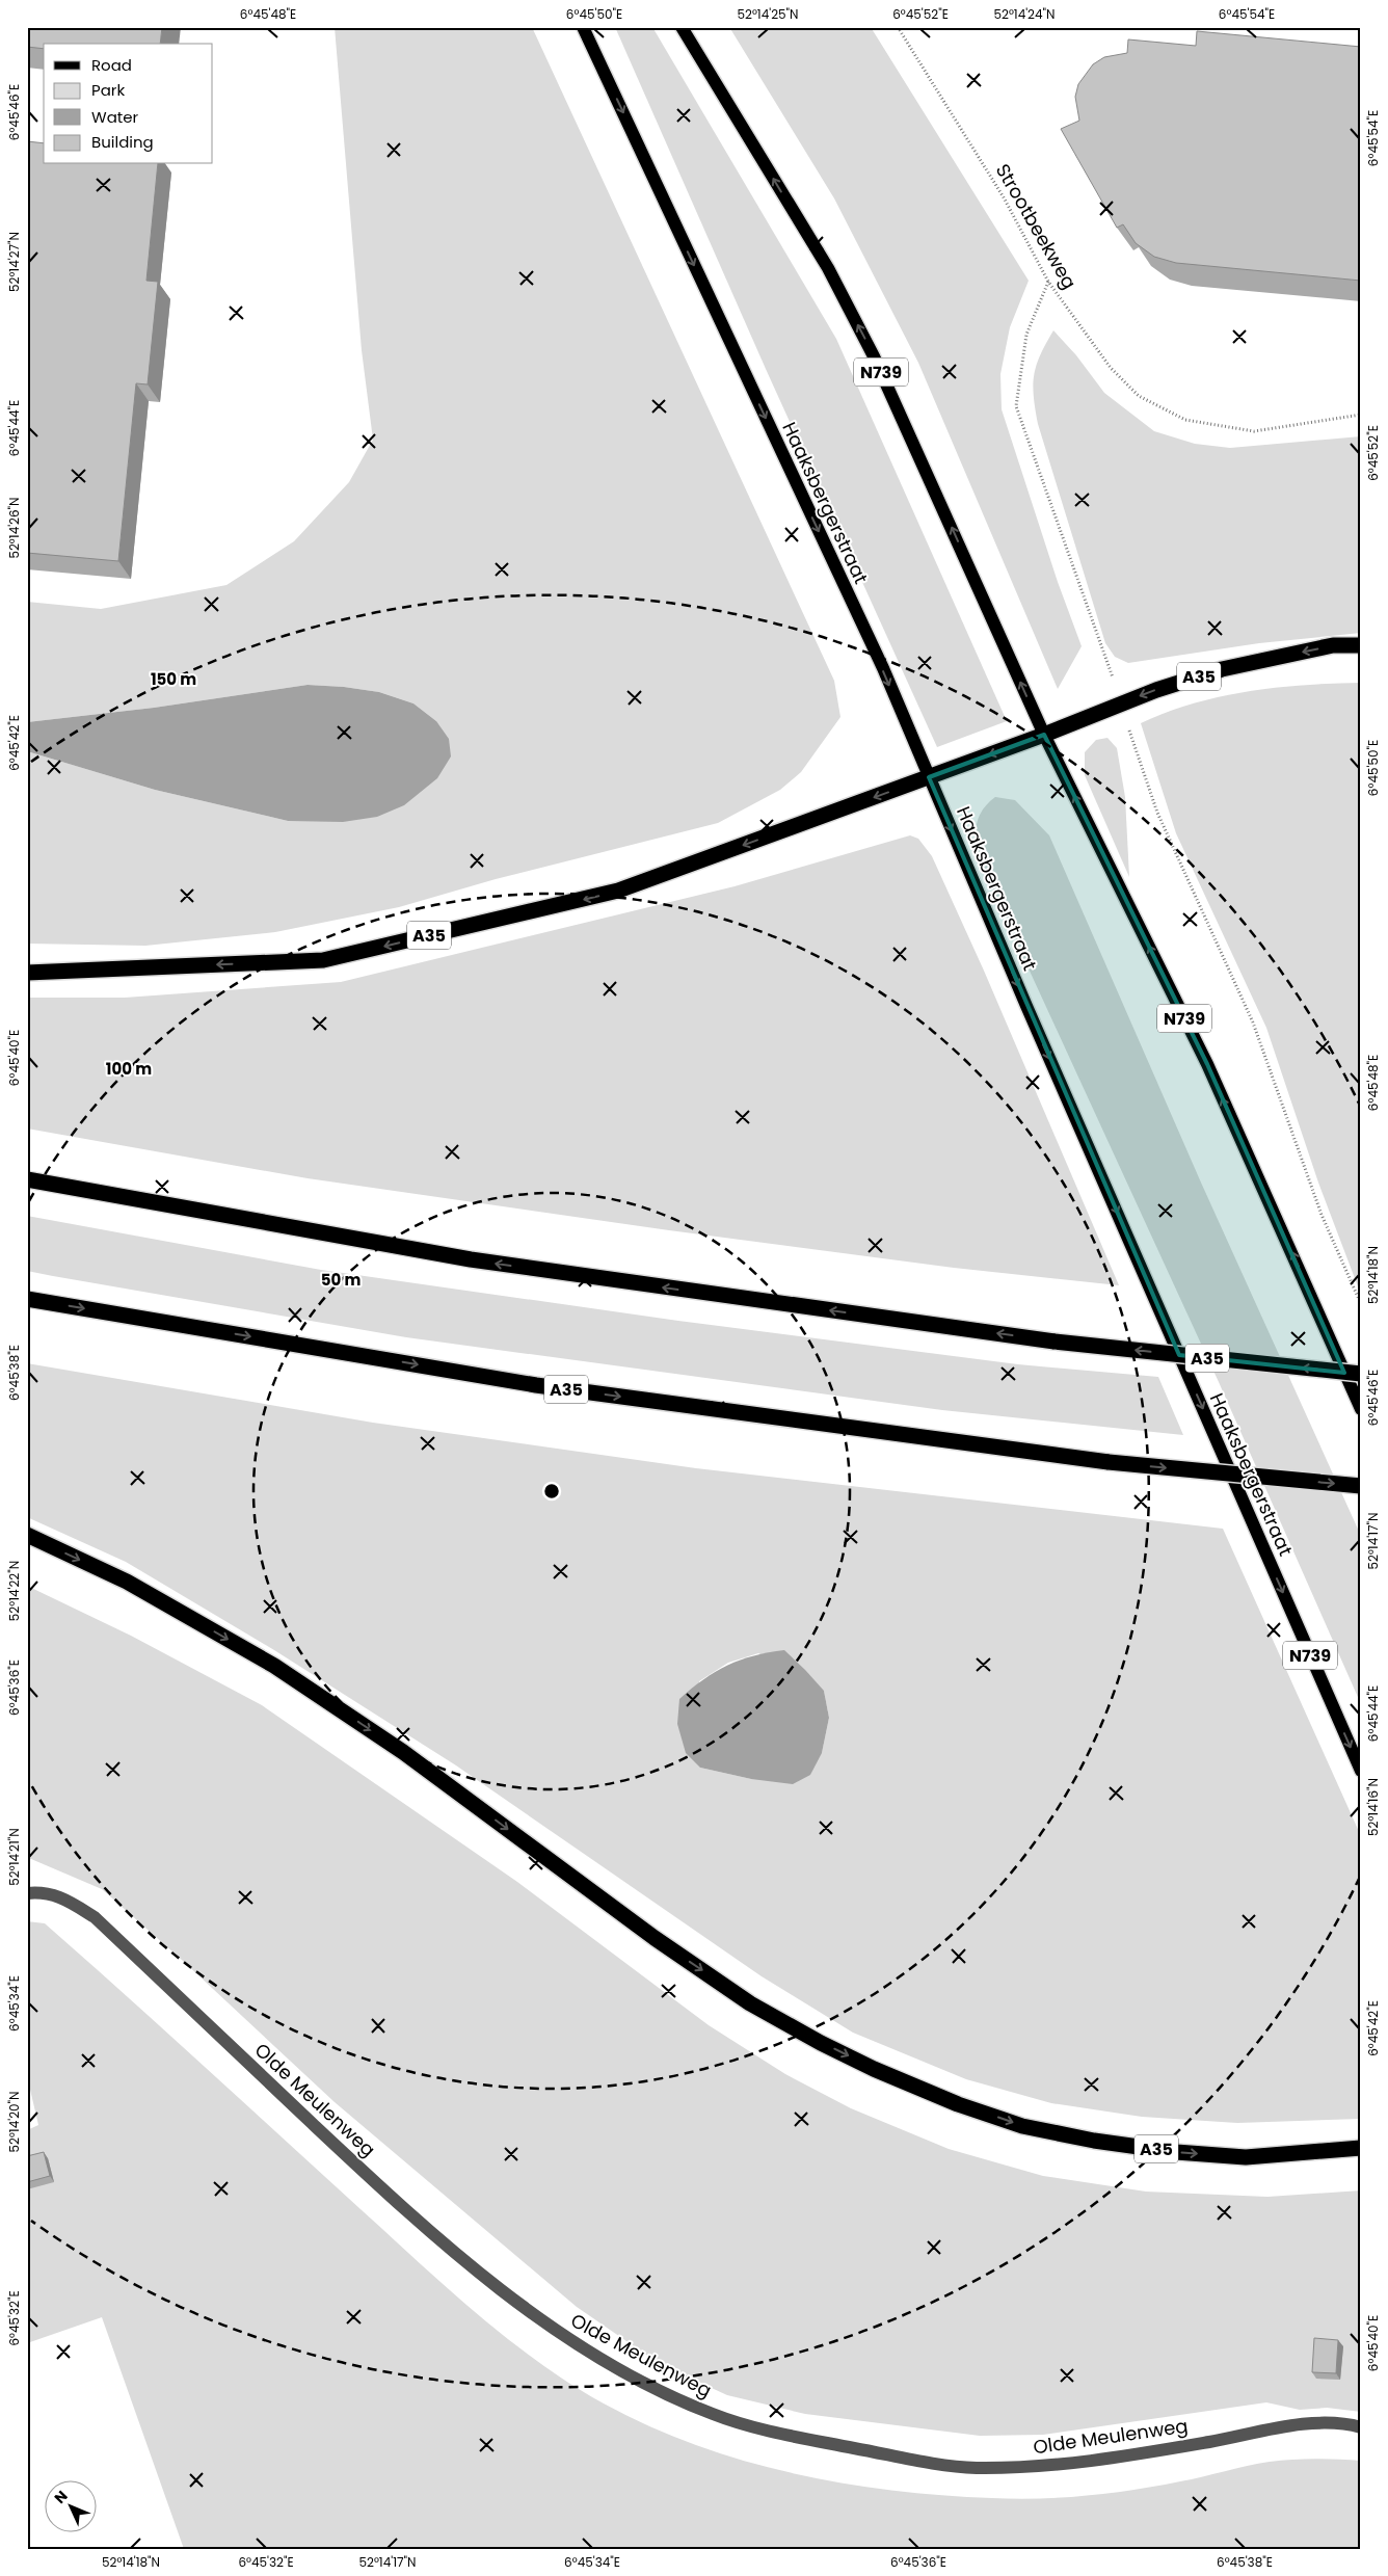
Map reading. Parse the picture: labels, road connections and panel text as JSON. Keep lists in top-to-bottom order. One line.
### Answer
{"streets":{"highway":["A35"],"main road":["N739","Haaksbergerstraat"],"street":["Olde Meulenweg"],"path":["Strootbeekweg"]},"crossings":[["N739","A35"],["Haaksbergerstraat","A35"]],"one_way":["Haaksbergerstraat"],"legend":["Road","Park","Water","Building"],"north":"top left","coordinates":["6°45'48\"E","6°45'50\"E","52°14'25\"N","6°45'52\"E","52°14'24\"N","6°45'54\"E","6°45'46\"E","52°14'27\"N","6°45'44\"E","52°14'26\"N","6°45'42\"E","6°45'40\"E","52°14'18\"N","6°45'38\"E","52°14'17\"N","52°14'22\"N","6°45'36\"E","52°14'16\"N","52°14'21\"N","6°45'34\"E","52°14'20\"N","6°45'32\"E"],"rings":["150 m","100 m","50 m"]}
